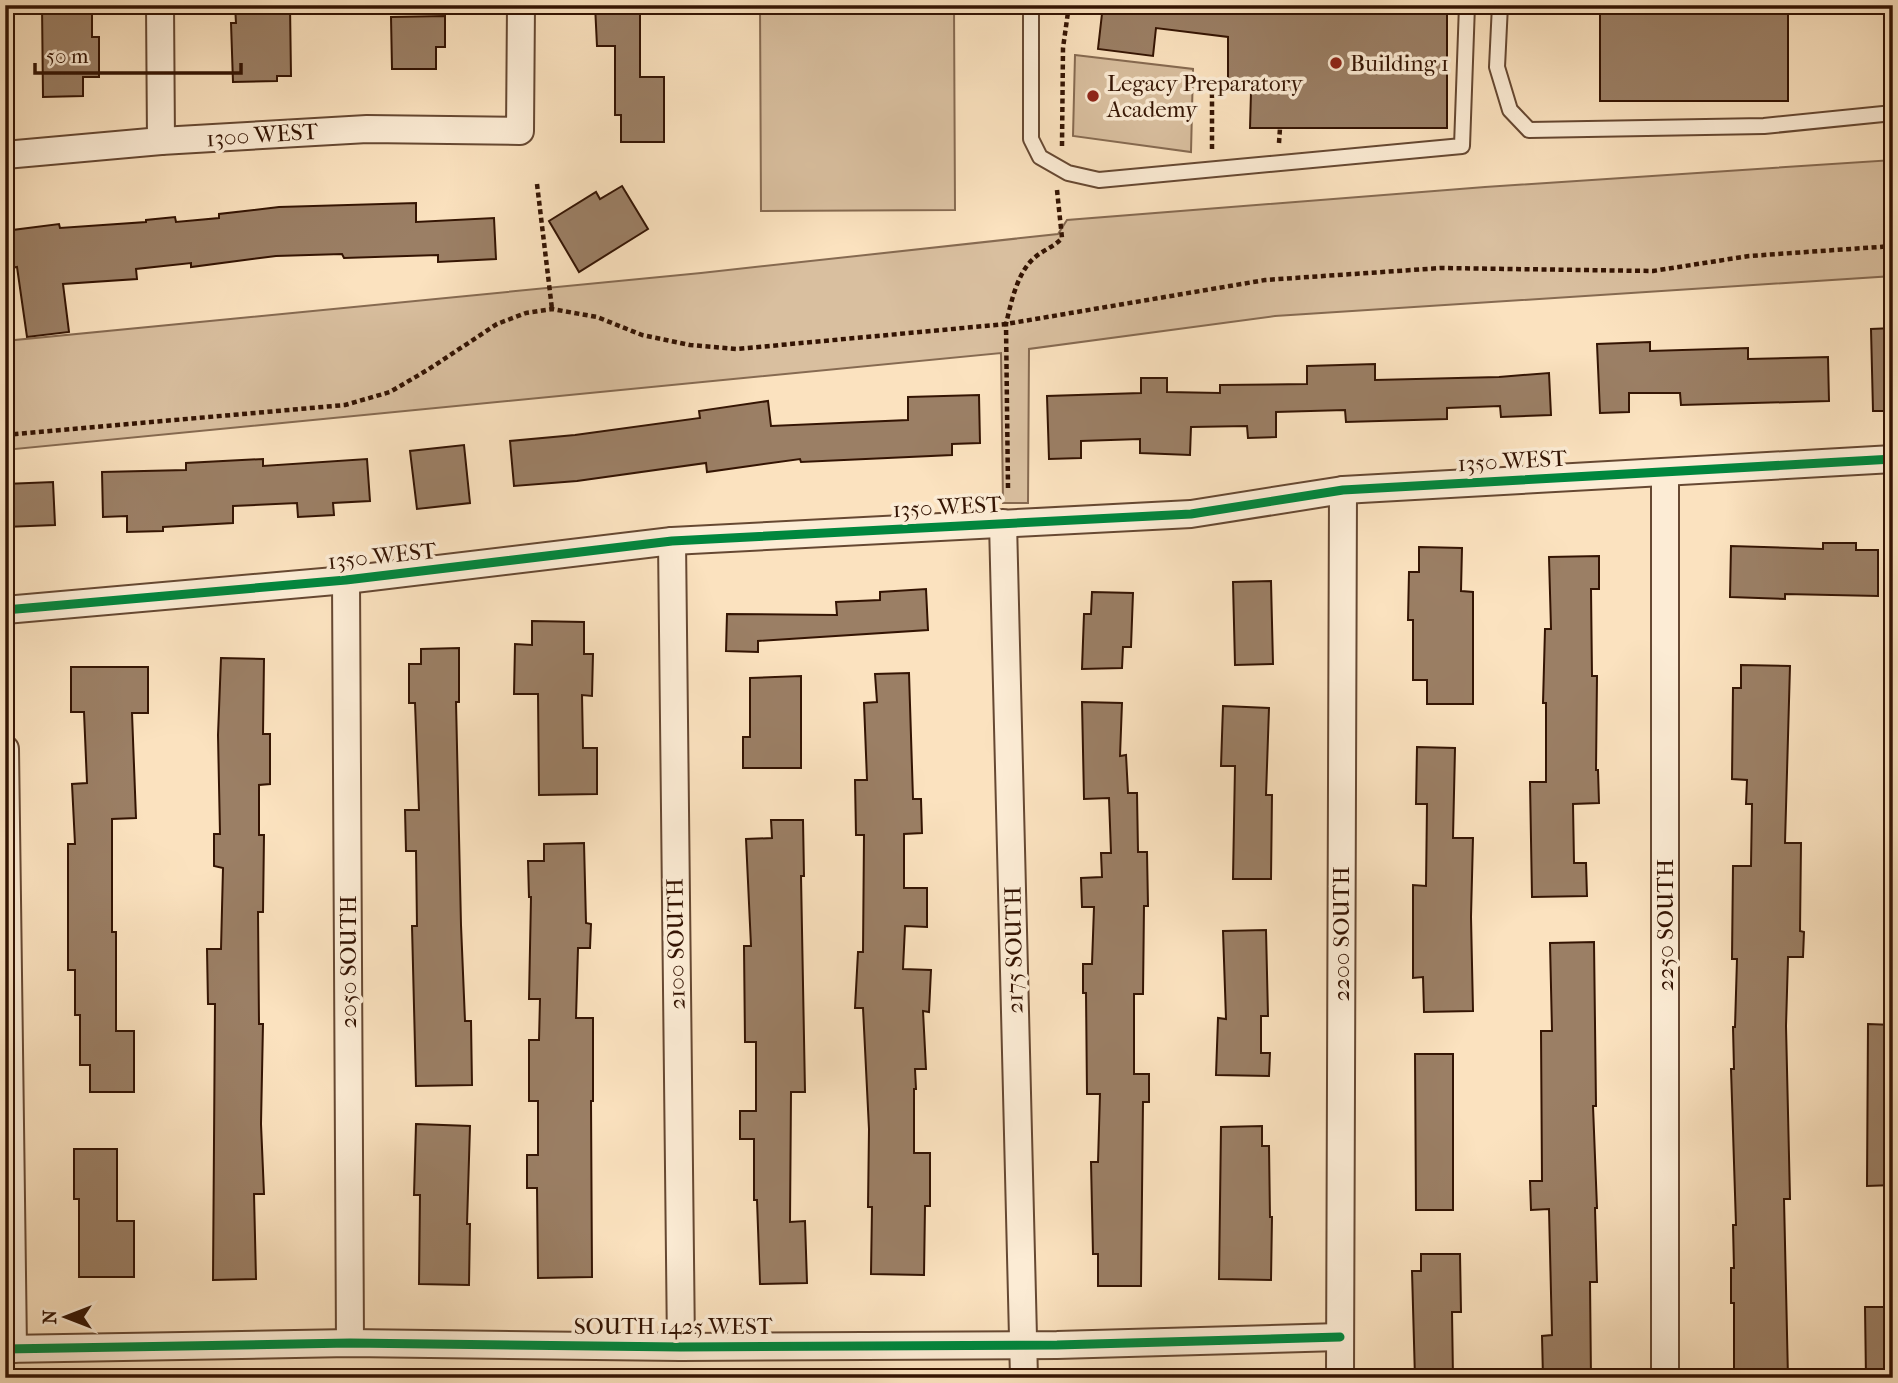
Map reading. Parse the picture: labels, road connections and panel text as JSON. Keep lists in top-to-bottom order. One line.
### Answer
{"streets":{"street":["1300 WEST","1350 WEST","2250 SOUTH","2200 SOUTH","2100 SOUTH","2175 SOUTH","2050 SOUTH","SOUTH 1425 WEST"]},"crossings":[["1350 WEST","2250 SOUTH"],["1350 WEST","2200 SOUTH"],["1350 WEST","2100 SOUTH"],["1350 WEST","2175 SOUTH"],["1350 WEST","2050 SOUTH"],["2200 SOUTH","SOUTH 1425 WEST"],["2100 SOUTH","SOUTH 1425 WEST"],["2175 SOUTH","SOUTH 1425 WEST"],["2050 SOUTH","SOUTH 1425 WEST"]],"places":["Building 1","Legacy Preparatory Academy"],"scale_bar":"50 m","north":"left"}
